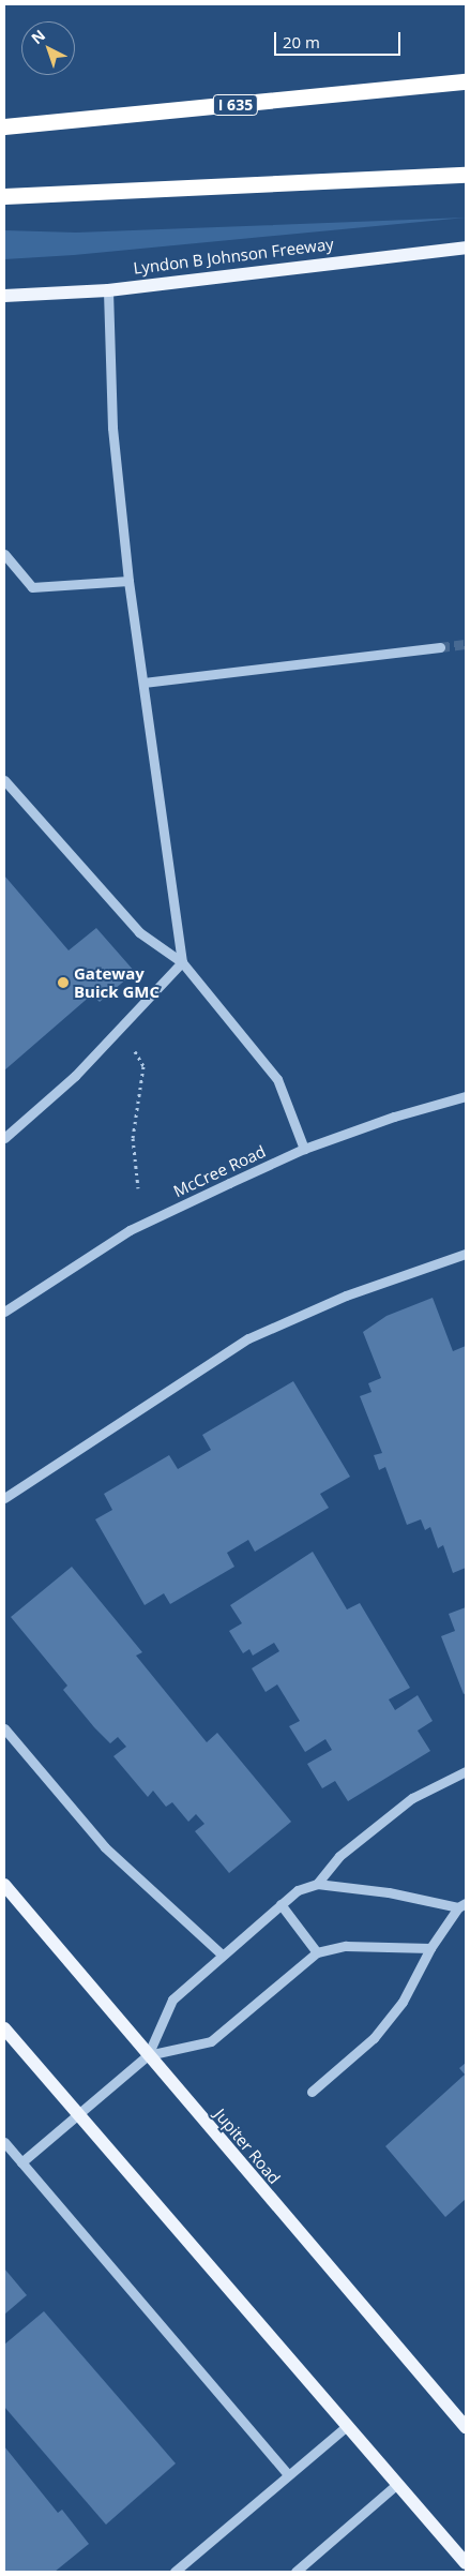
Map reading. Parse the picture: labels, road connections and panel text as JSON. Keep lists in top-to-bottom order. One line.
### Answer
{"streets":{"highway":["I 635"],"main road":["Lyndon B Johnson Freeway","Jupiter Road"],"street":["McCree Road"]},"places":["Gateway Buick GMC"],"scale_bar":"20 m","north":"top left"}
